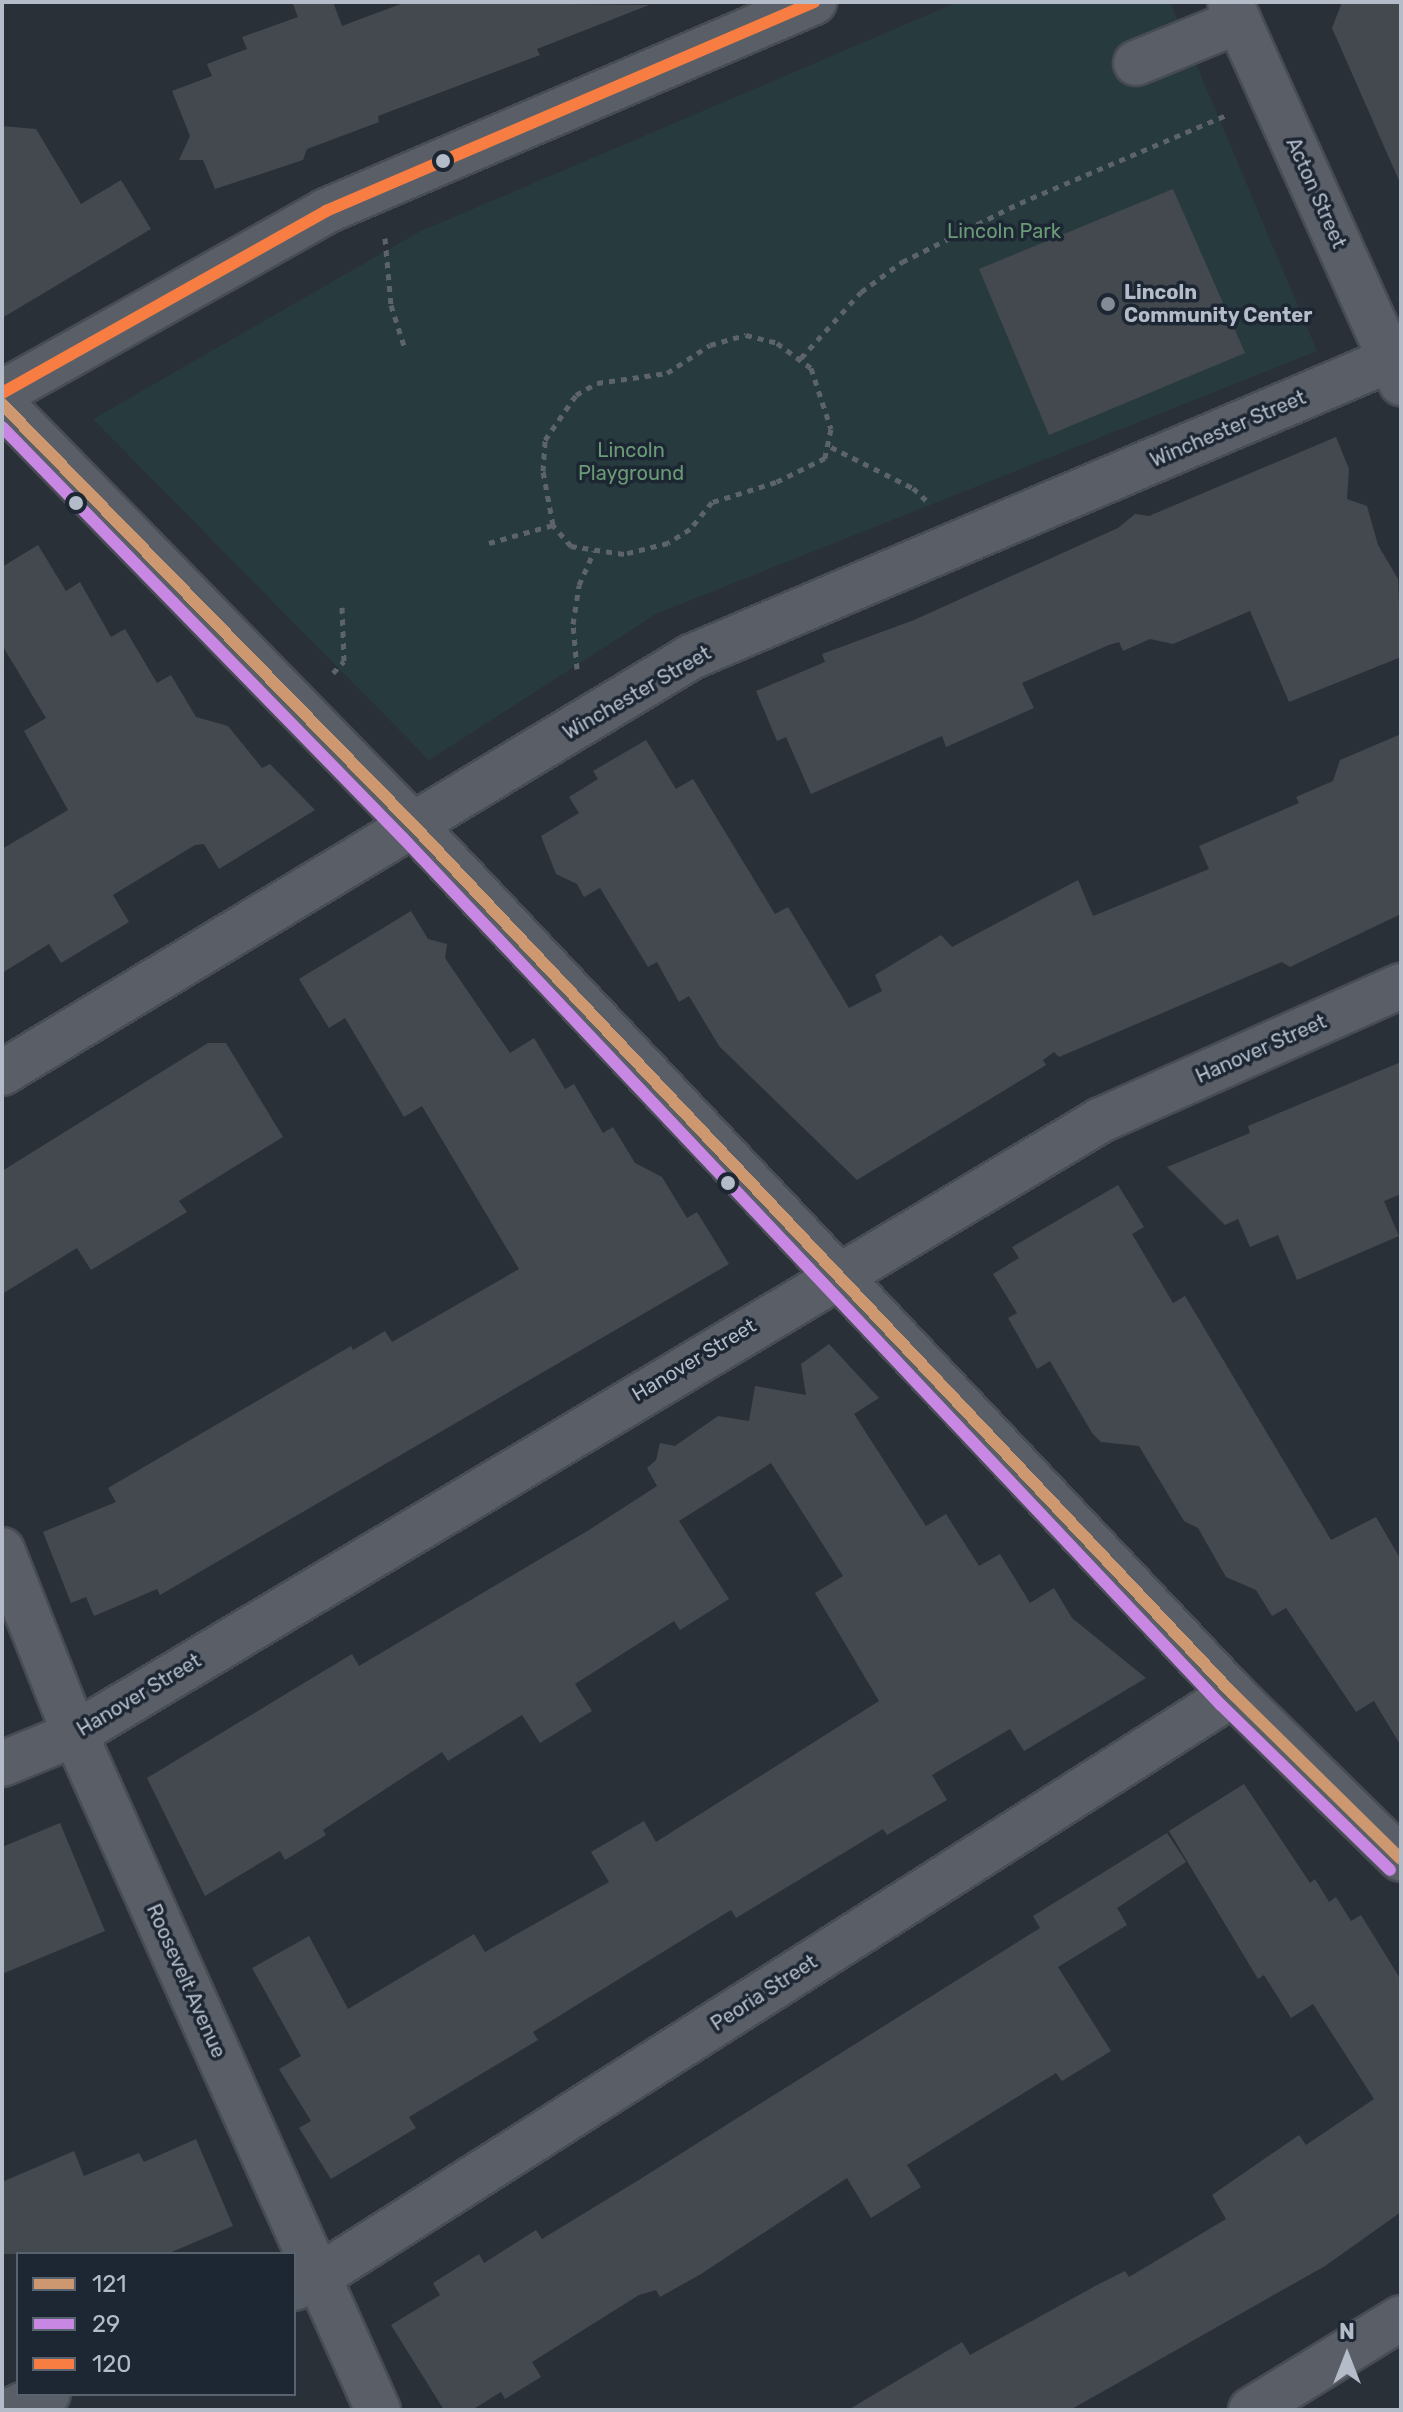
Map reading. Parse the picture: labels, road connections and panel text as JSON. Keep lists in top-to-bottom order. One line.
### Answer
{"streets":{"street":["Acton Street","Winchester Street","Hanover Street","Roosevelt Avenue","Peoria Street"]},"crossings":[["Acton Street","Winchester Street"],["Hanover Street","Roosevelt Avenue"],["Roosevelt Avenue","Peoria Street"]],"parks":["Lincoln Park","Lincoln Playground"],"places":["Lincoln Community Center"],"lines":["transit line 120","transit line 121","transit line 29"],"legend":["121","29","120"],"north":"top"}
